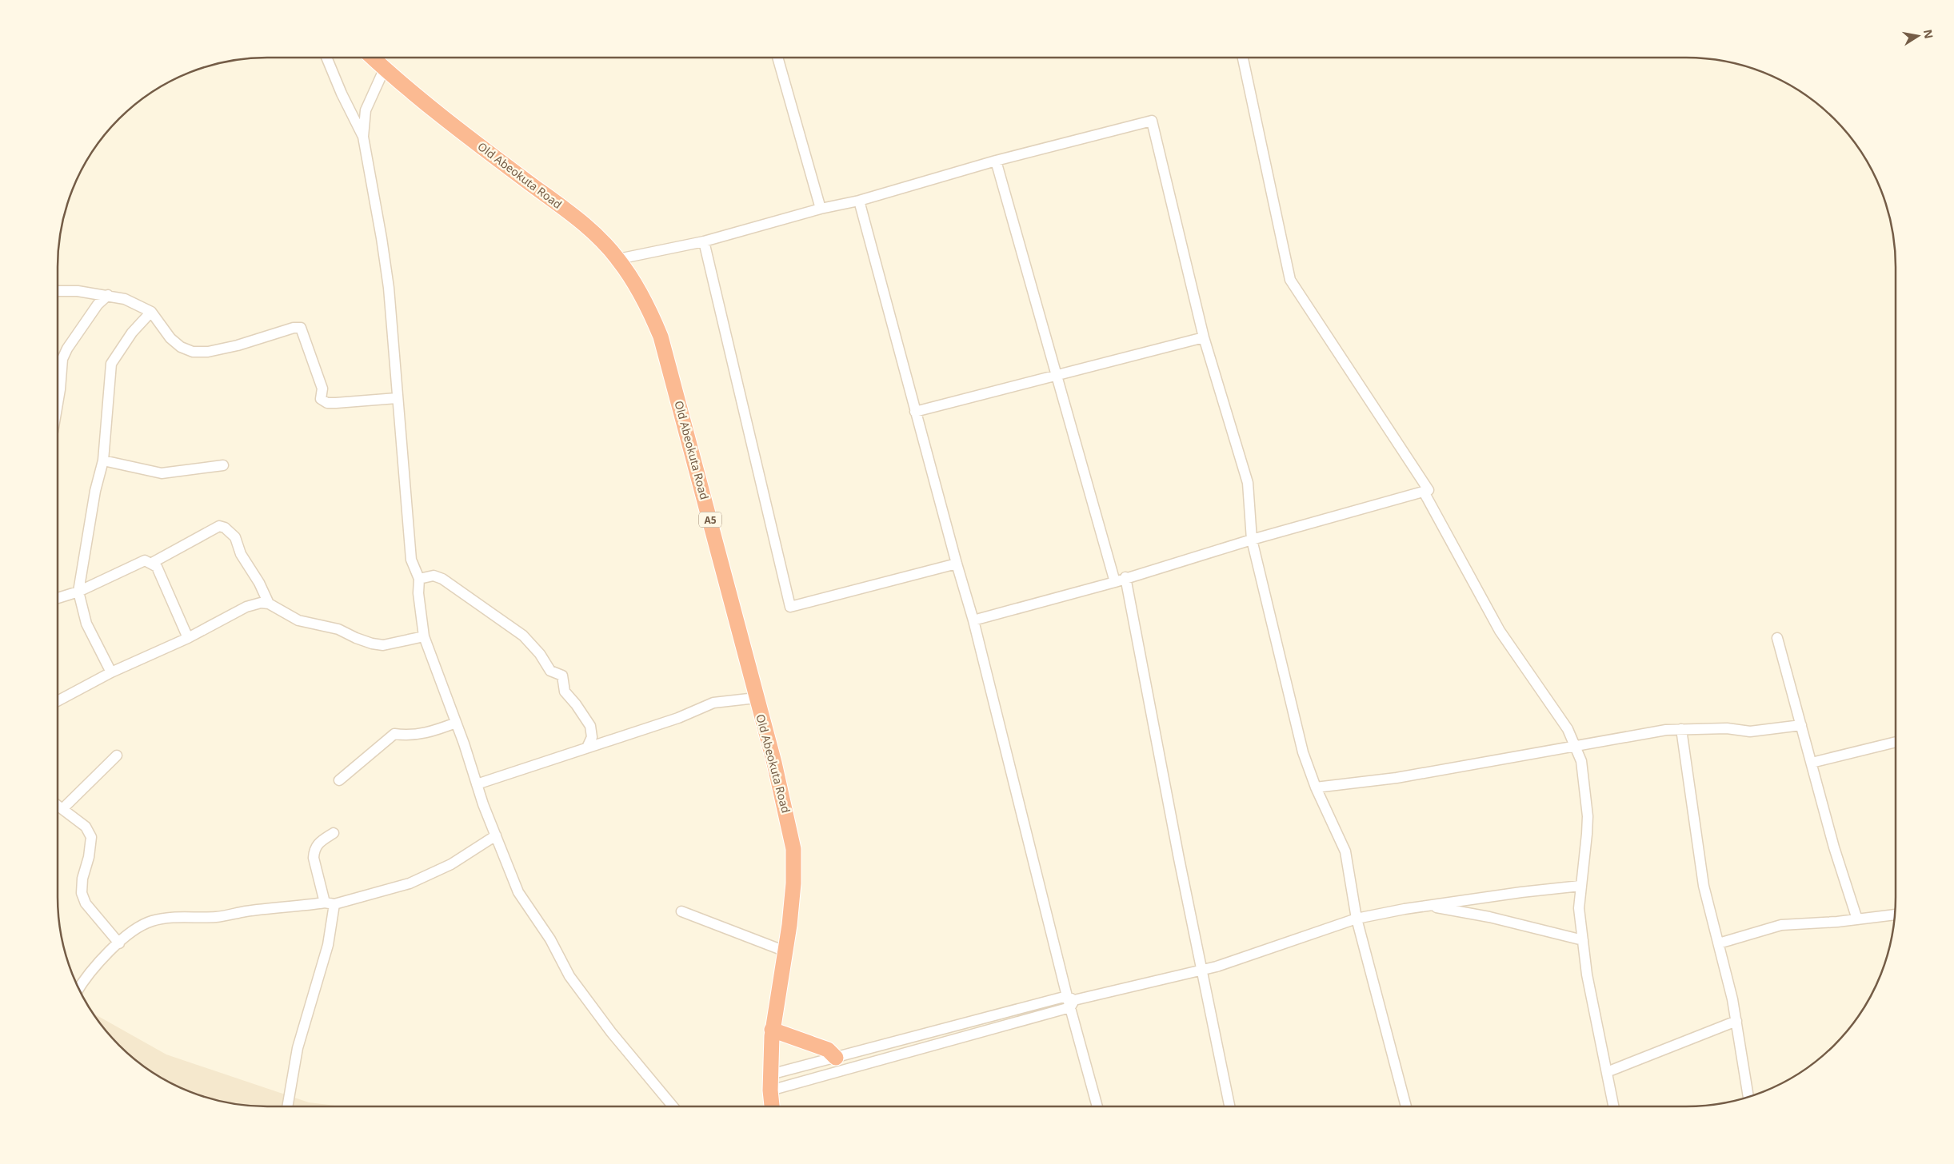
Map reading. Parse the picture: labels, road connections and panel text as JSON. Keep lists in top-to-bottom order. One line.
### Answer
{"streets":{"highway":["Old Abeokuta Road","A5"]},"north":"right"}
